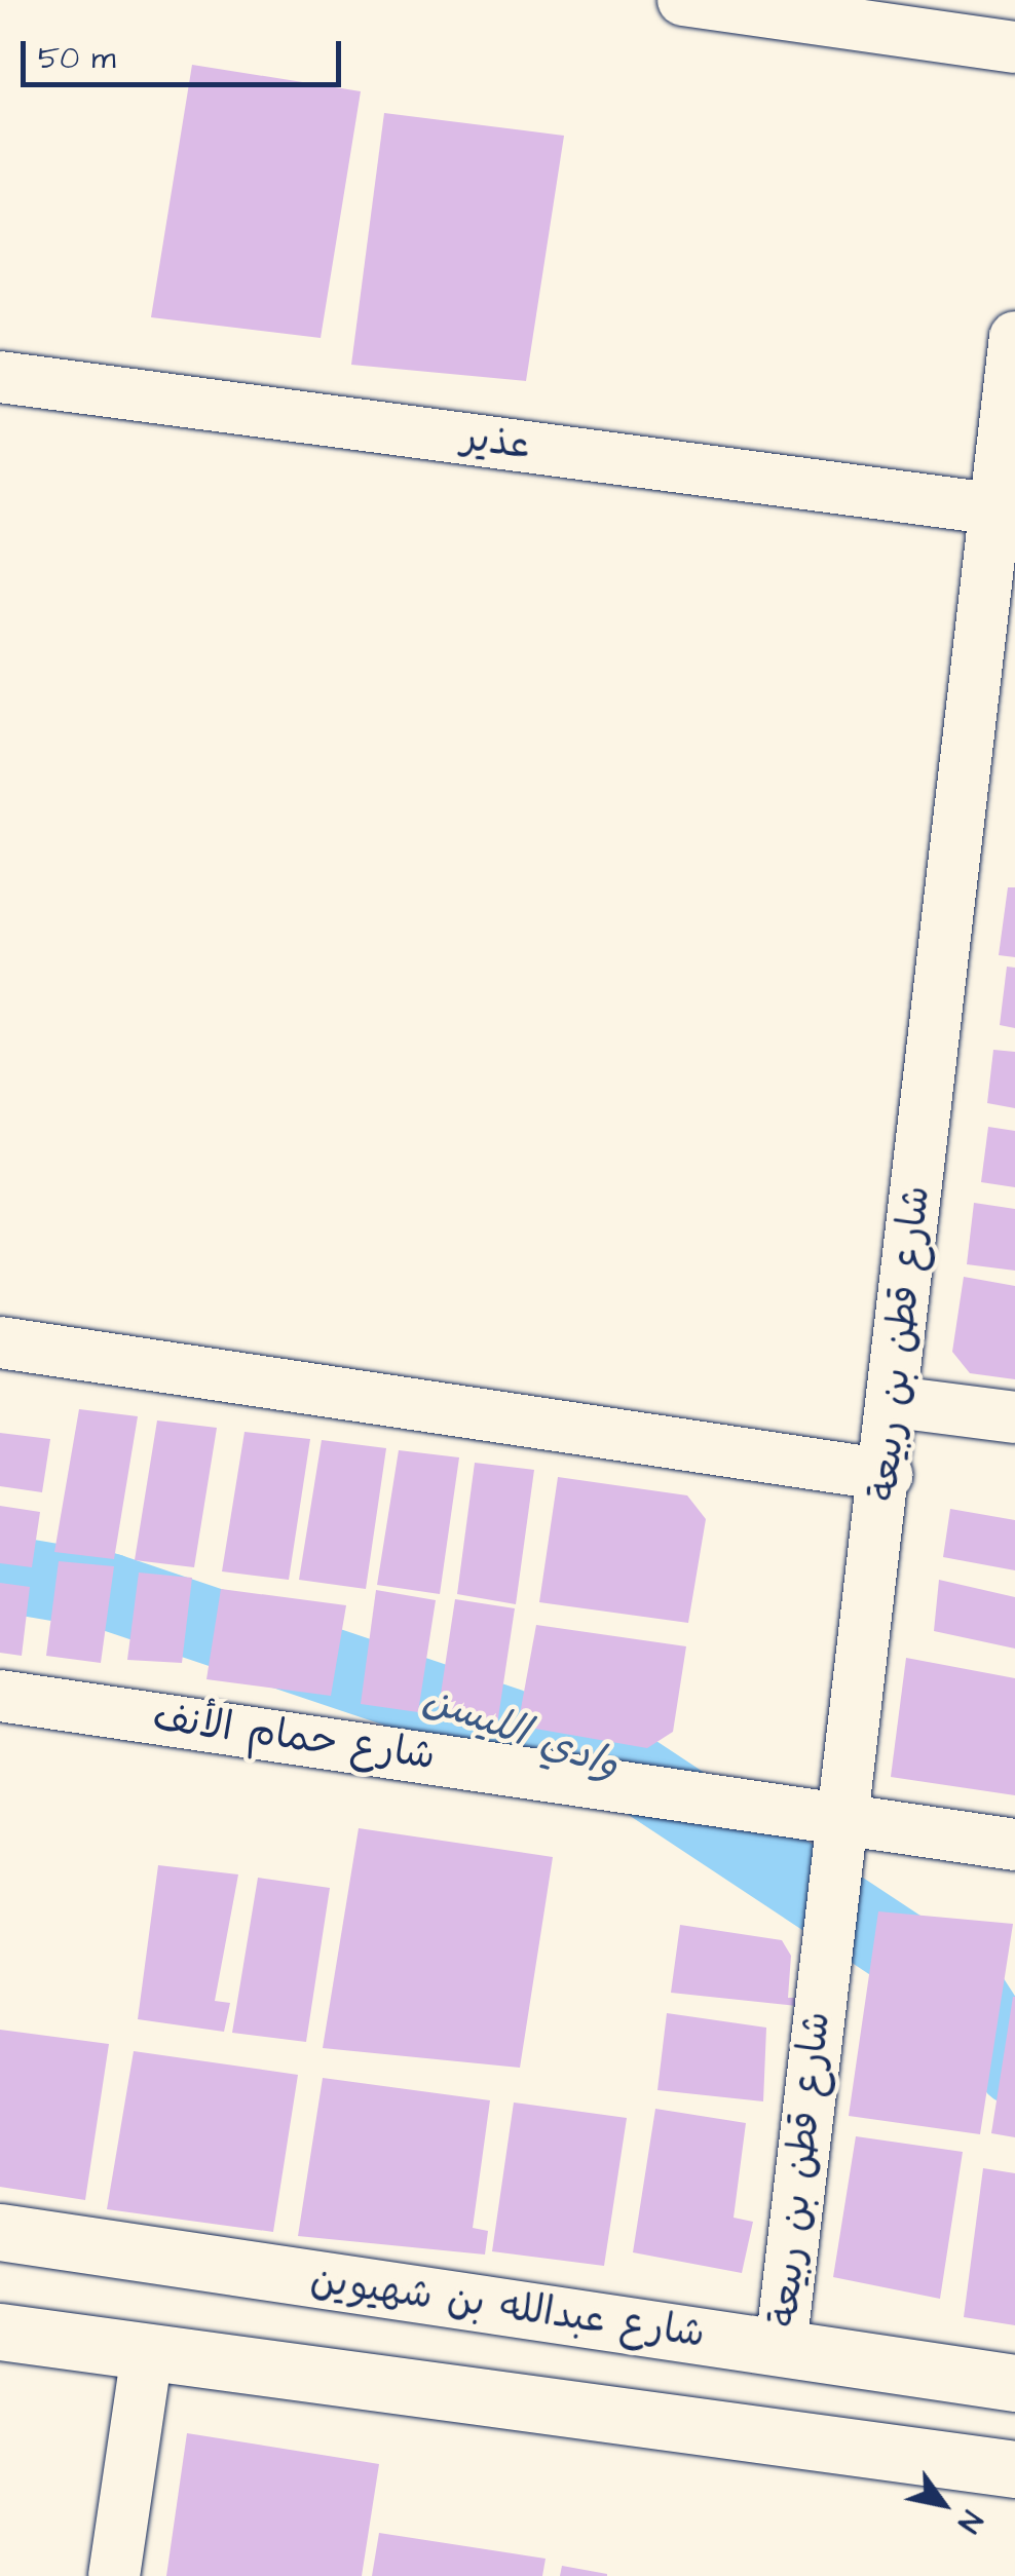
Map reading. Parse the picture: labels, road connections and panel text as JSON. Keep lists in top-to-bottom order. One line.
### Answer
{"streets":{"street":["عذير","شارع قطن بن ربيعة","شارع حمام الأنف","شارع عبدالله بن شهيوين"]},"crossings":[["عذير","شارع قطن بن ربيعة"],["شارع قطن بن ربيعة","شارع حمام الأنف"],["شارع قطن بن ربيعة","شارع عبدالله بن شهيوين"]],"water":["وادي الليسن"],"scale_bar":"50 m","north":"bottom right"}
